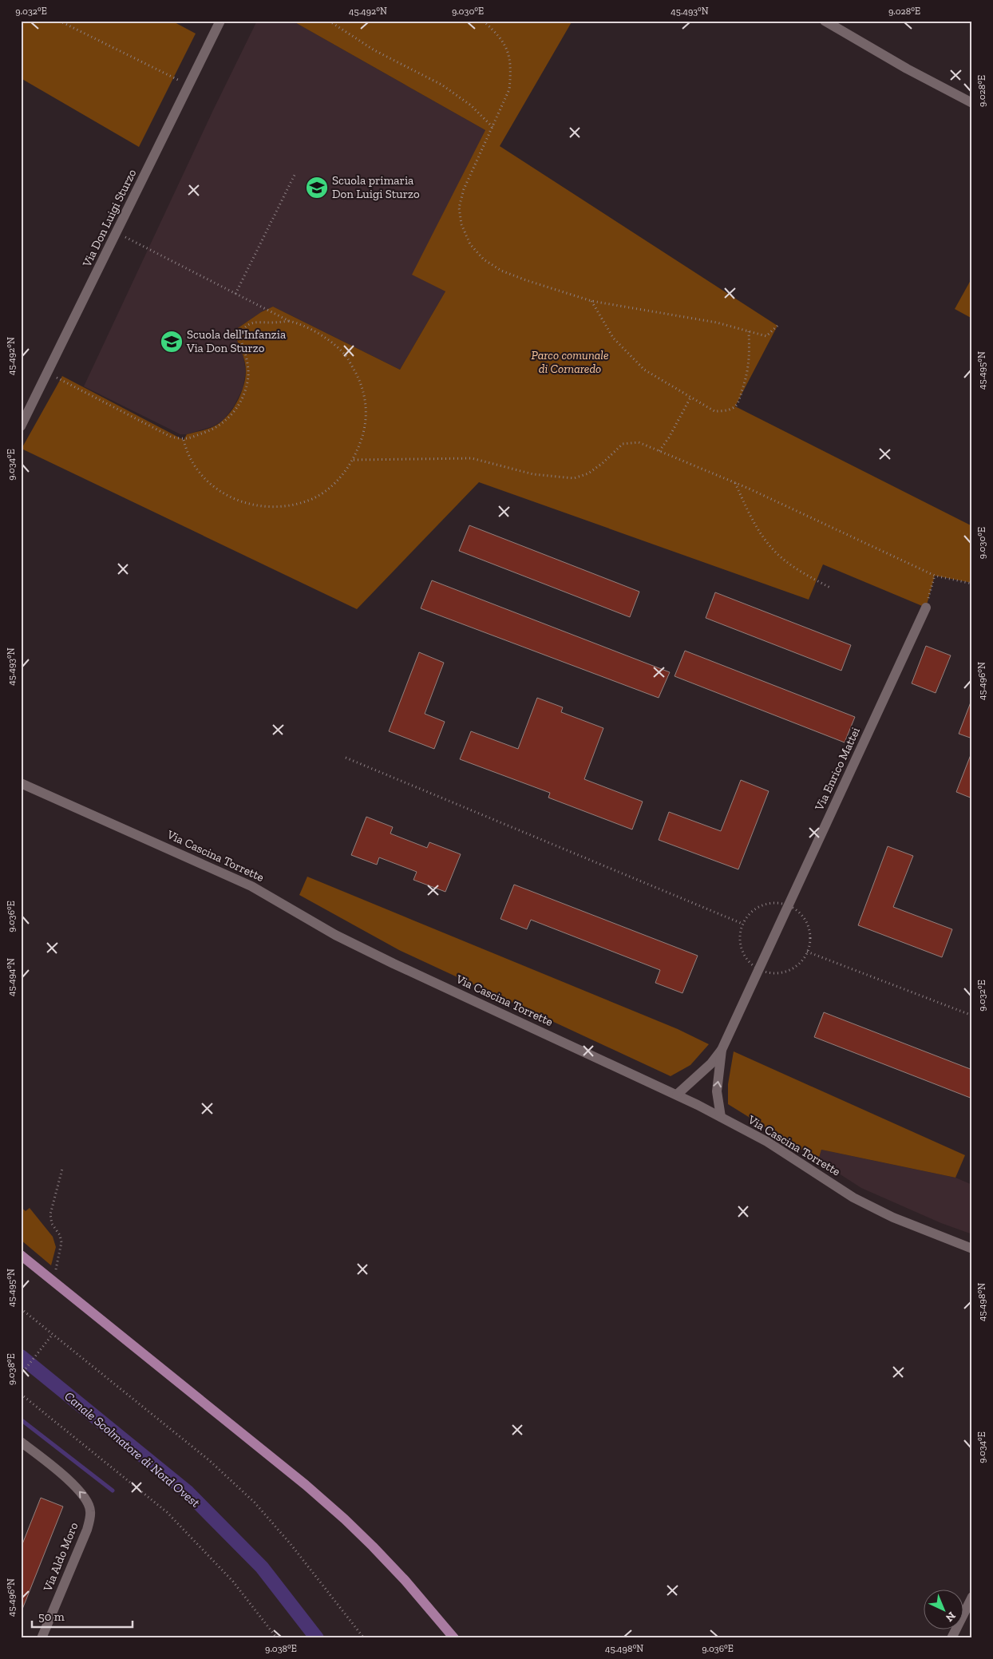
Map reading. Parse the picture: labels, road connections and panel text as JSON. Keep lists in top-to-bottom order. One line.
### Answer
{"streets":{"street":["Via Don Luigi Sturzo","Via Enrico Mattei","Via Cascina Torrette","Via Aldo Moro"]},"crossings":[["Via Enrico Mattei","Via Cascina Torrette"]],"one_way":["Via Aldo Moro"],"water":["Canale Scolmatore di Nord Ovest"],"parks":["Parco comunale di Cornaredo"],"places":{"school or university":["Scuola primaria Don Luigi Sturzo","Scuola dell'Infanzia Via Don Sturzo"]},"scale_bar":"50 m","north":"bottom right","coordinates":["9.032°E","45.492°N","9.030°E","45.493°N","9.028°E","45.495°N","9.034°E","45.496°N","9.036°E","45.494°N","45.498°N","9.038°E"]}
